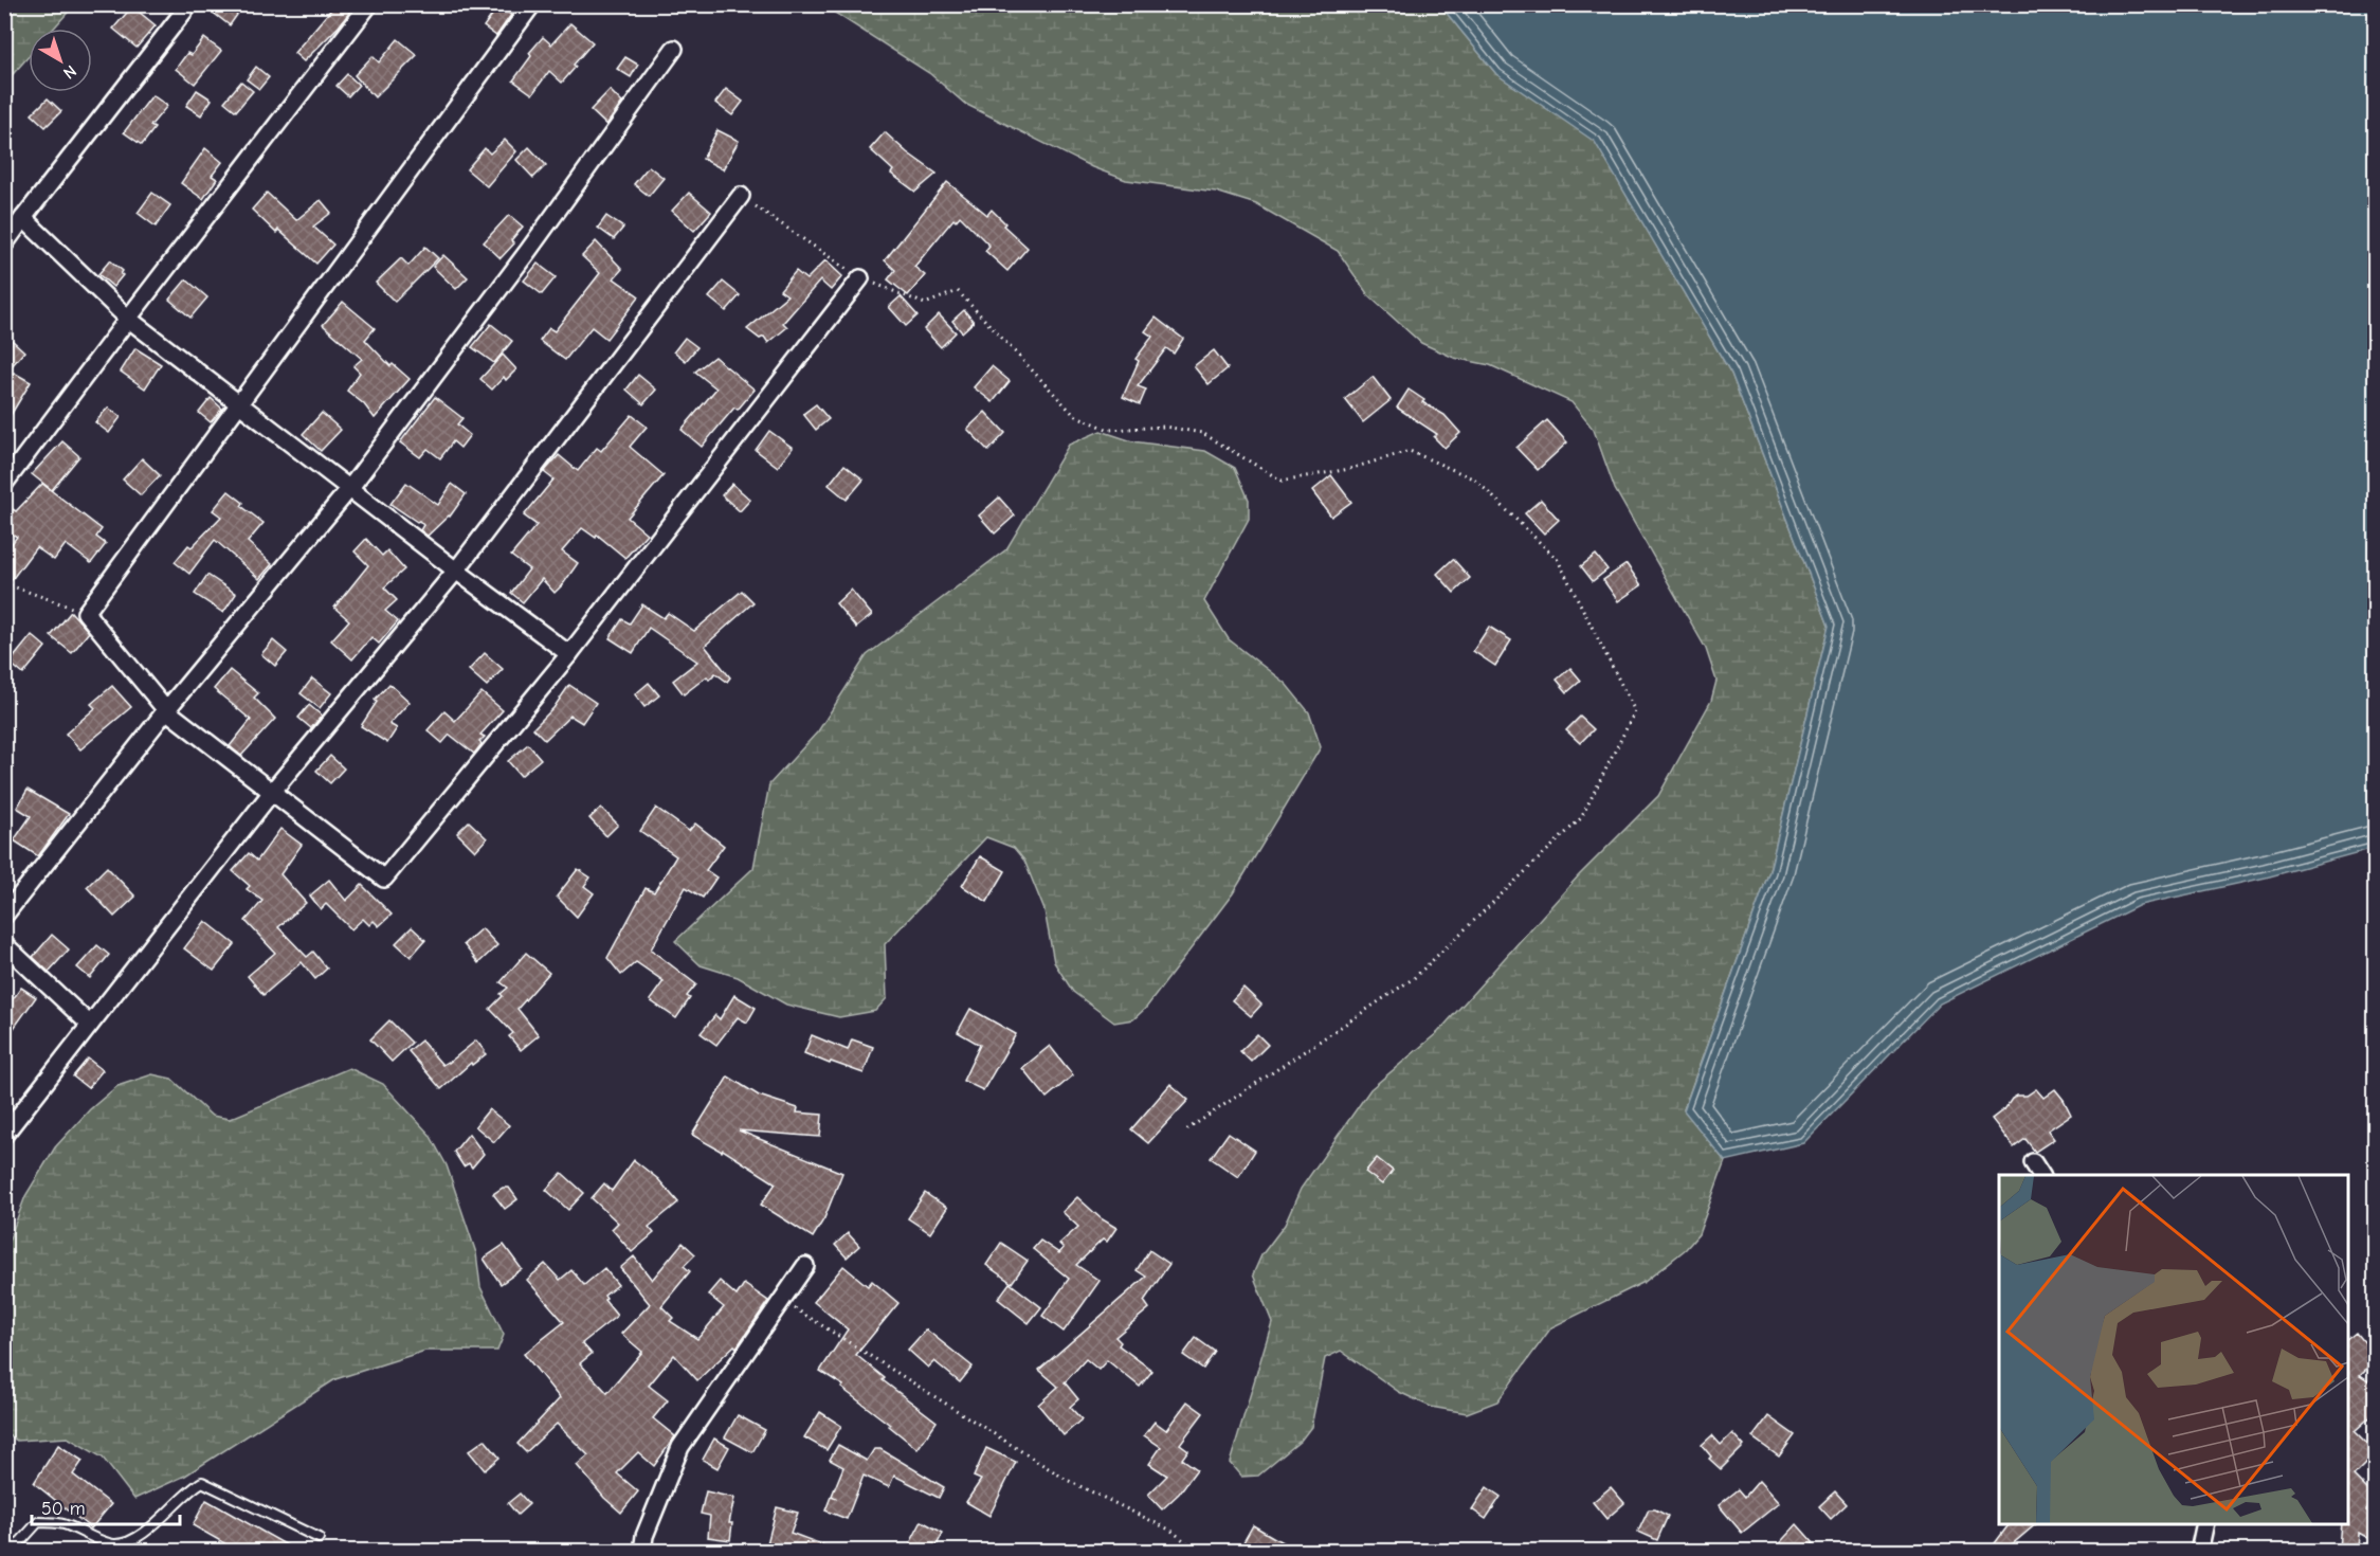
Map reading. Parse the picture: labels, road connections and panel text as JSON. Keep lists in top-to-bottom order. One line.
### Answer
{"scale_bar":"50 m","north":"bottom right"}
